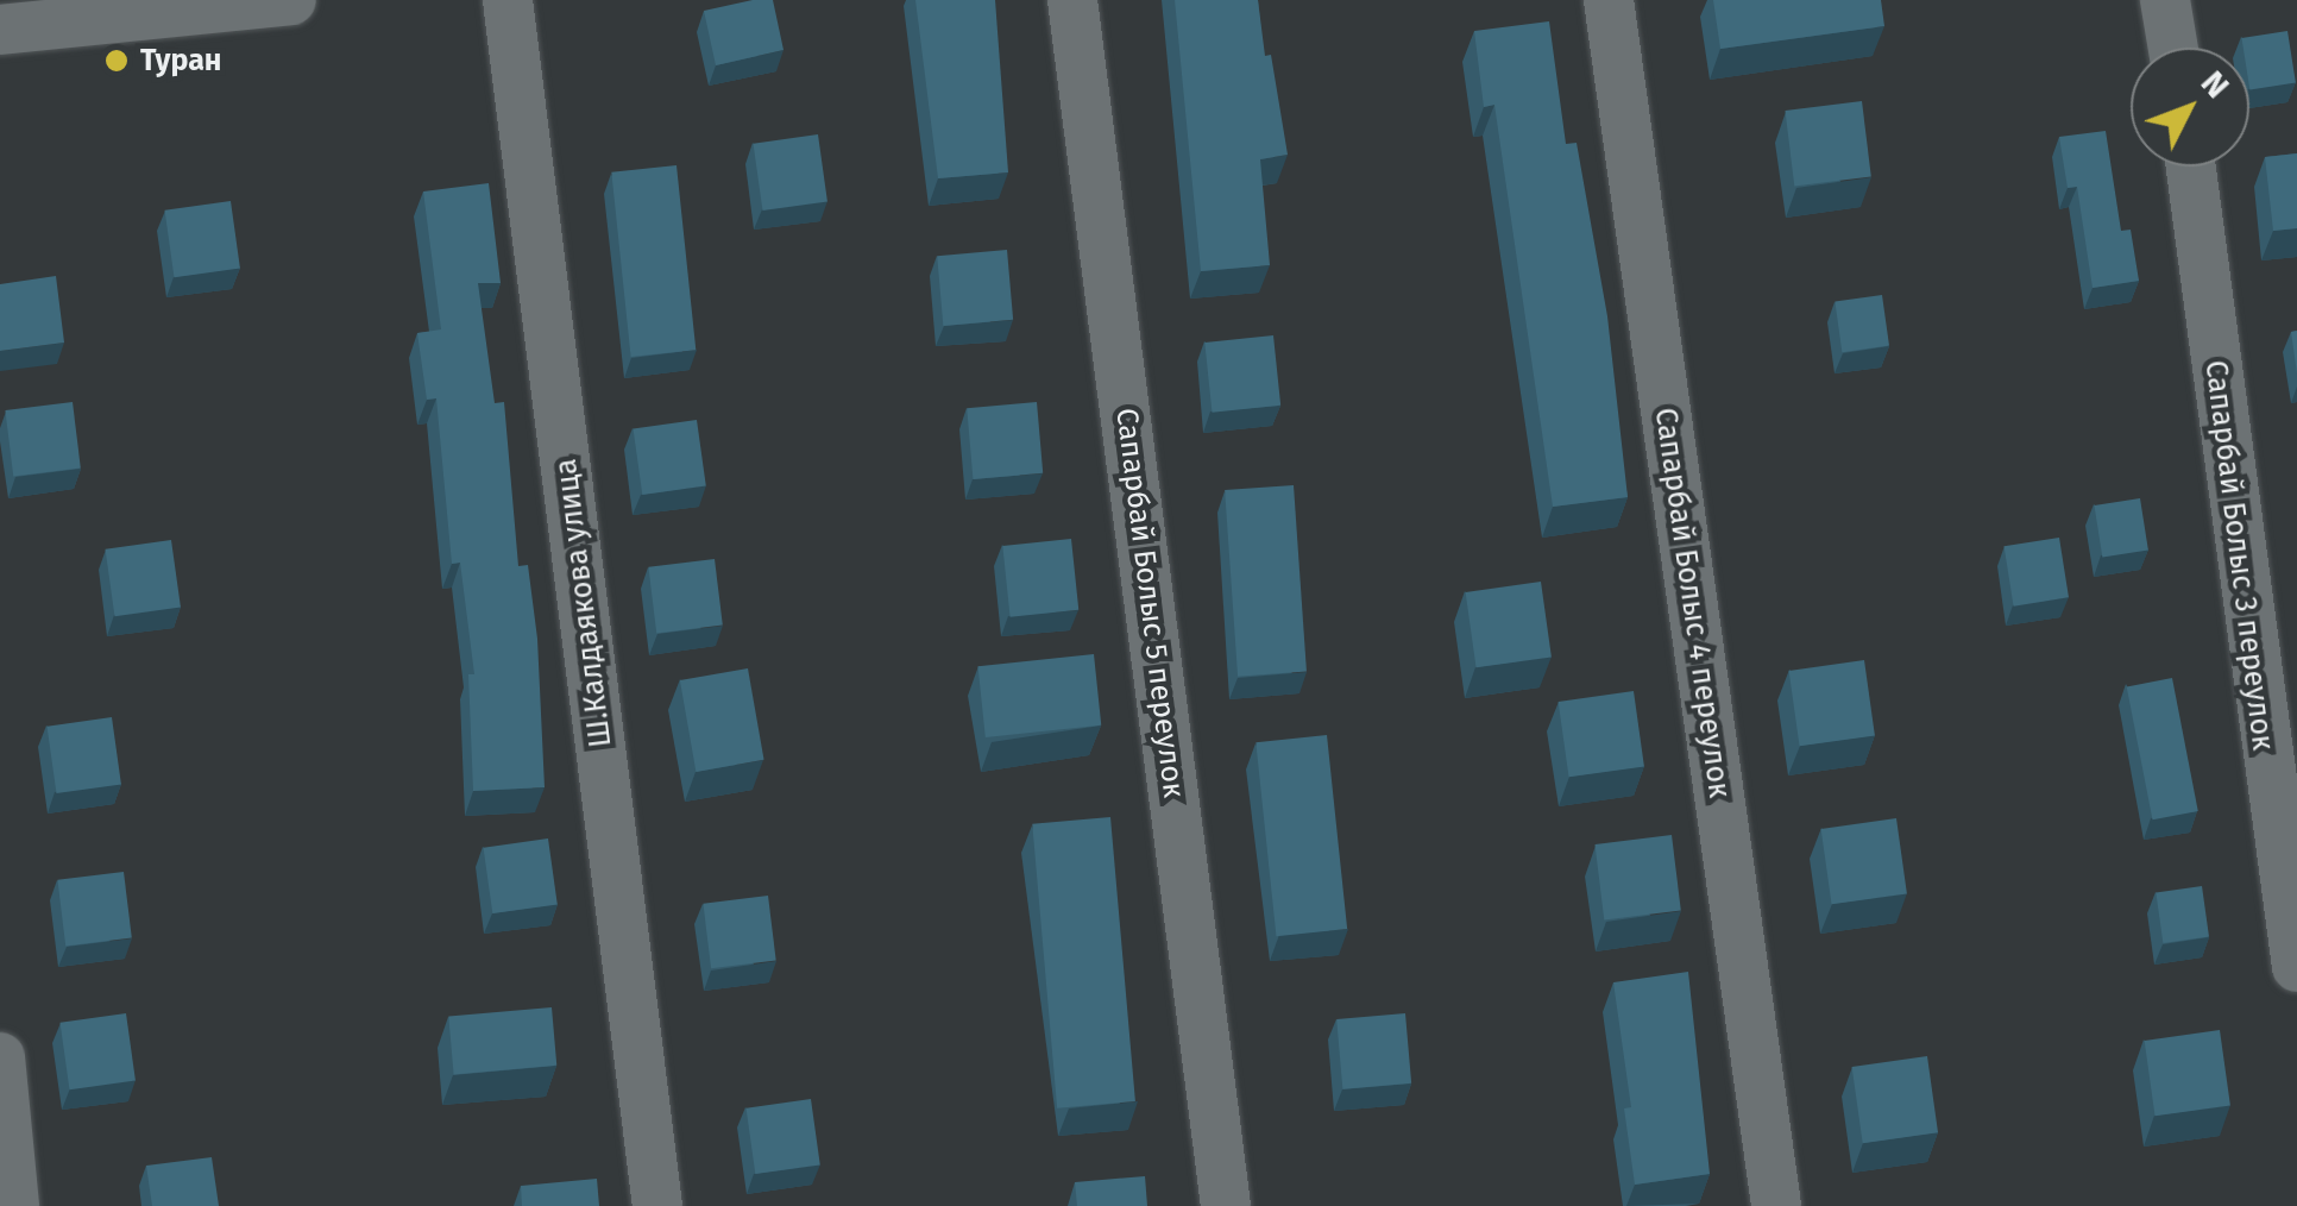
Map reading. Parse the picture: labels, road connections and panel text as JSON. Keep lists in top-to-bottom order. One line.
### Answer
{"streets":{"street":["Сапарбай Болыс 3 переулок","Ш.Калдаякова улица","Сапарбай Болыс 5 переулок","Сапарбай Болыс 4 переулок"]},"places":["Туран"],"north":"top right"}
